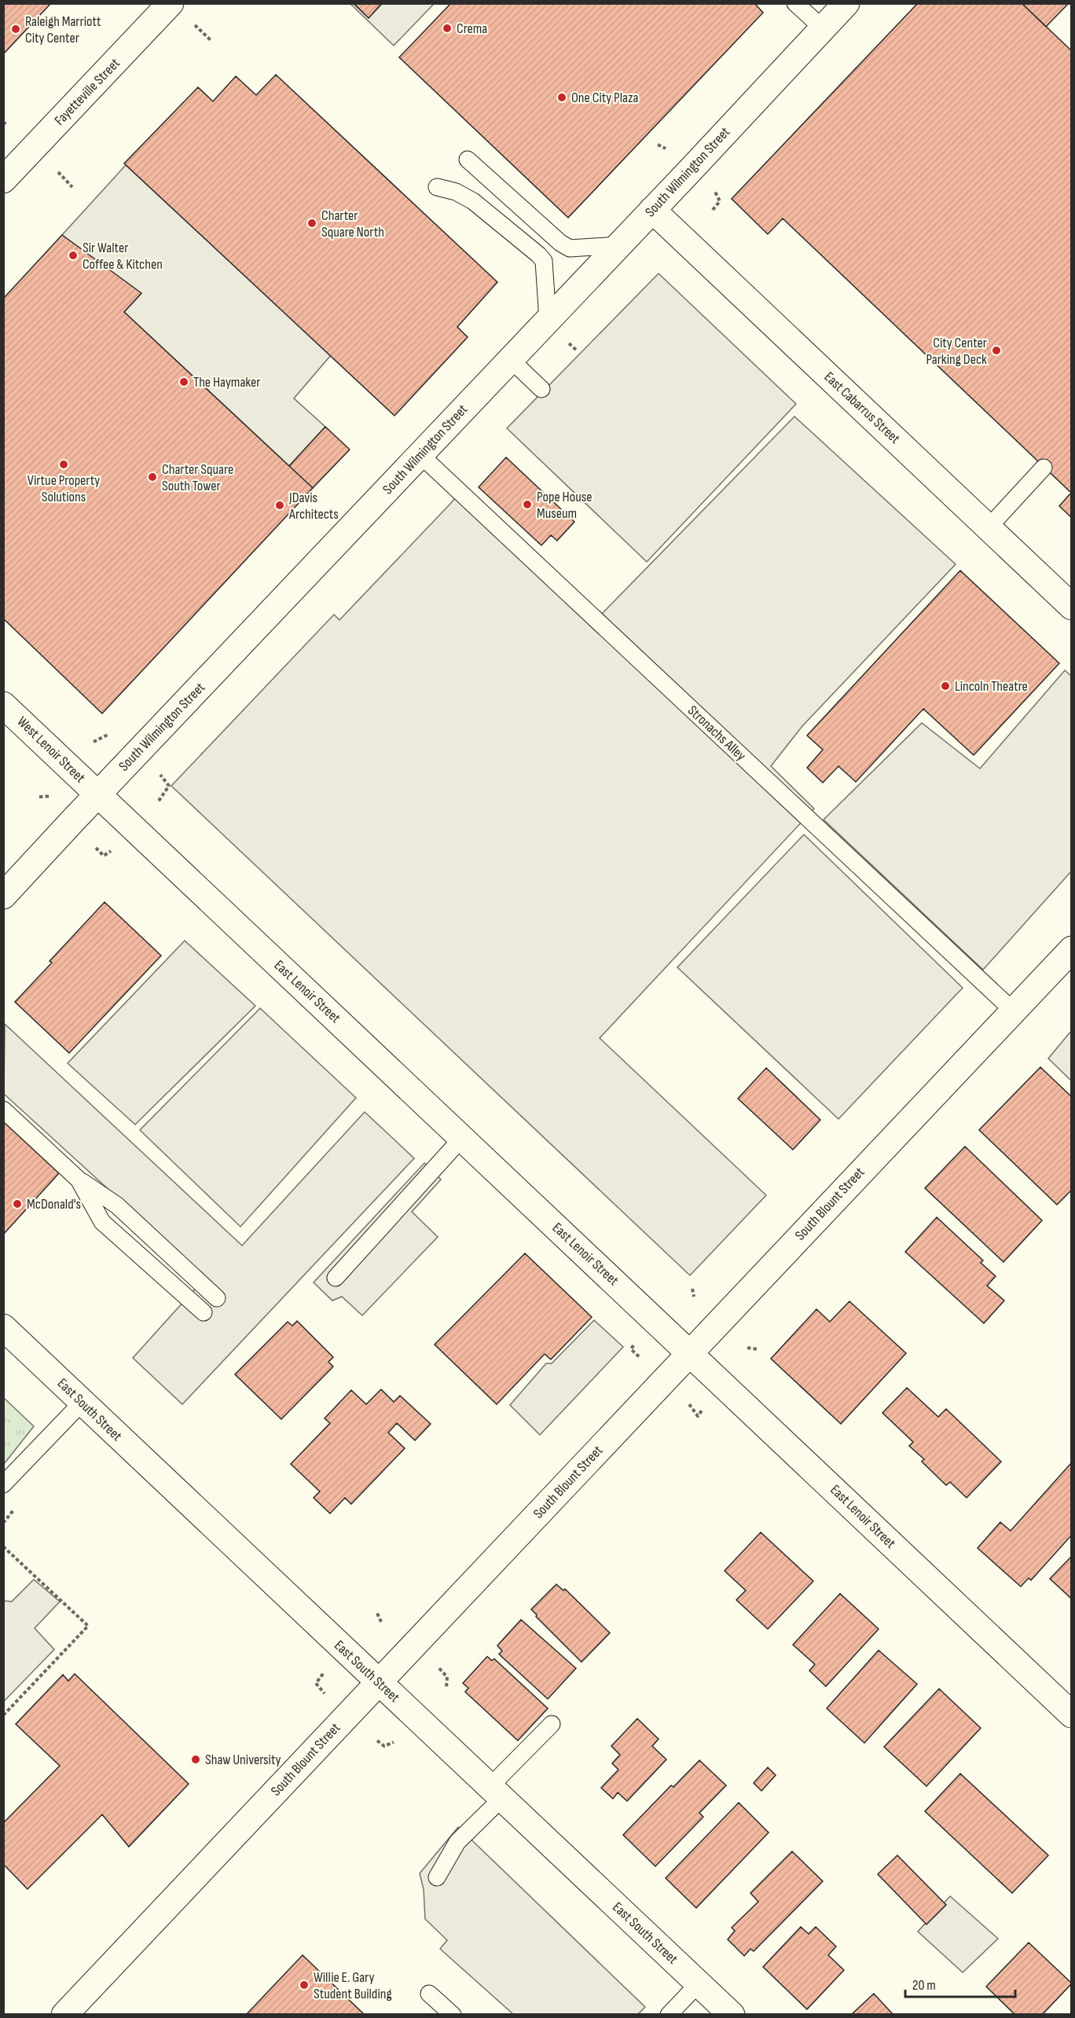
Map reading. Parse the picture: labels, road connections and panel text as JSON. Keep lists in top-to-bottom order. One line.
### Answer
{"streets":{"main road":["Fayetteville Street","South Wilmington Street","East Cabarrus Street","West Lenoir Street","East Lenoir Street","South Blount Street","East South Street"],"lane":["Stronachs Alley"]},"crossings":[["South Wilmington Street","East Cabarrus Street"],["South Wilmington Street","Stronachs Alley"],["South Wilmington Street","West Lenoir Street"],["South Wilmington Street","East Lenoir Street"],["Stronachs Alley","South Blount Street"],["West Lenoir Street","East Lenoir Street"],["East Lenoir Street","South Blount Street"],["South Blount Street","East South Street"]],"places":["Crema","Raleigh Marriott City Center","One City Plaza","Charter Square North","Sir Walter Coffee & Kitchen","City Center Parking Deck","The Haymaker","Virtue Property Solutions","Charter Square South Tower","Pope House Museum","JDavis Architects","Lincoln Theatre","McDonald's","Shaw University","Willie E. Gary Student Building"],"scale_bar":"20 m"}
